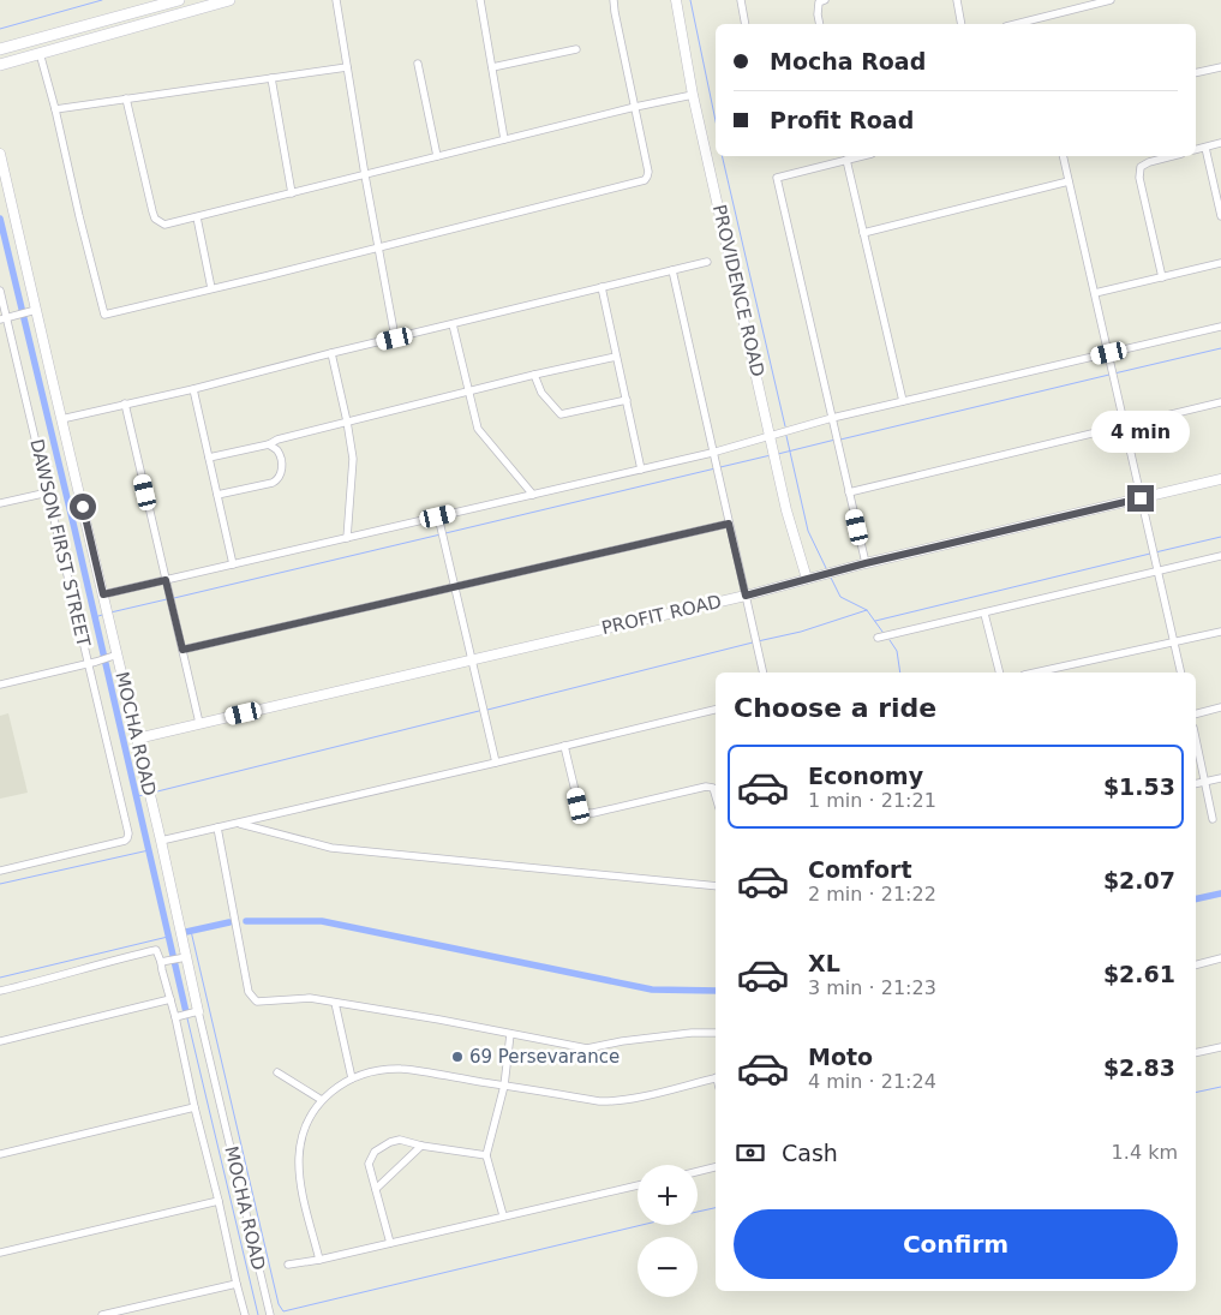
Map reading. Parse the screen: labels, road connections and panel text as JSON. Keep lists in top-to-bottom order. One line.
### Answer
{"streets":{"street":["PROVIDENCE ROAD","DAWSON FIRST STREET","PROFIT ROAD","MOCHA ROAD"]},"crossings":[["PROVIDENCE ROAD","PROFIT ROAD"],["PROFIT ROAD","MOCHA ROAD"]],"places":["69 Persevarance"],"page":{"banner":["Mocha Road","Profit Road"],"bubble":"4 min","heading":"Choose a ride","list":[{"name":"Economy","note":"1 min · 21:21","value":"$1.53"},{"name":"Comfort","note":"2 min · 21:22","value":"$2.07"},{"name":"XL","note":"3 min · 21:23","value":"$2.61"},{"name":"Moto","note":"4 min · 21:24","value":"$2.83"}],"pay":["Cash","1.4 km"],"map_buttons":["+","−"],"buttons":"Confirm"}}
